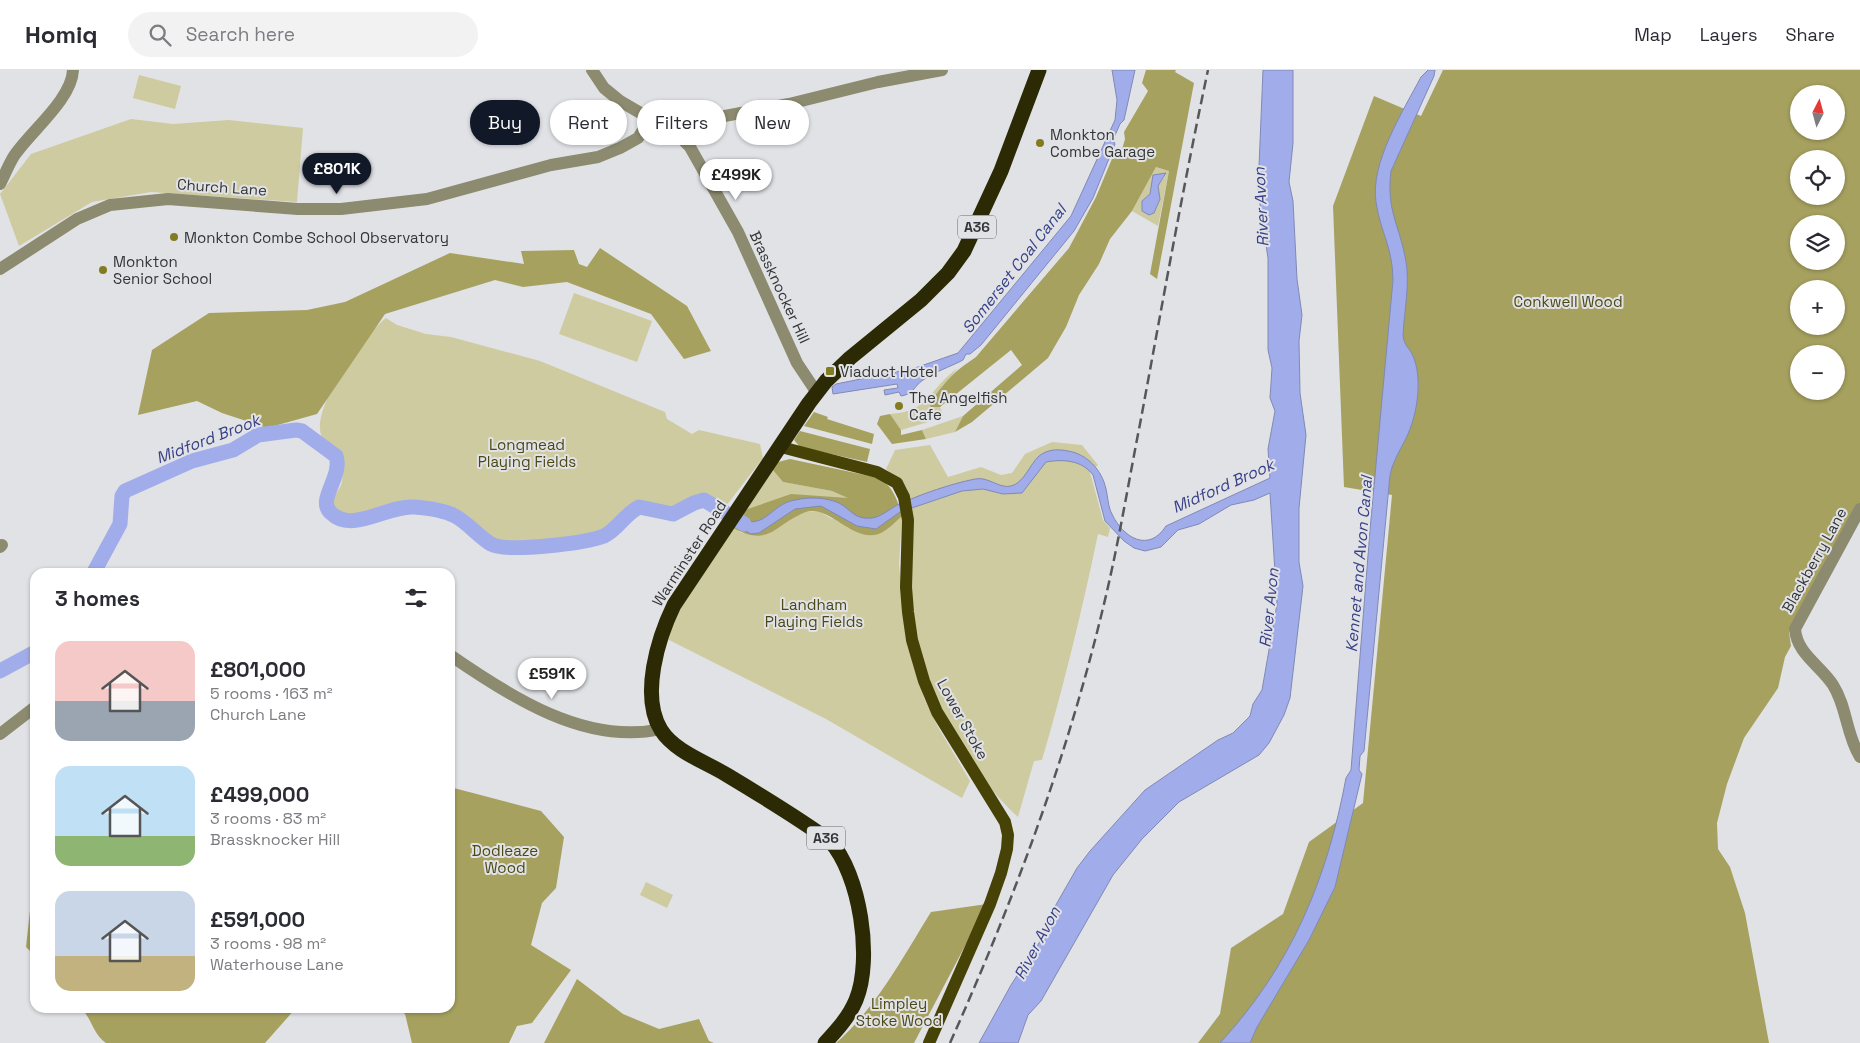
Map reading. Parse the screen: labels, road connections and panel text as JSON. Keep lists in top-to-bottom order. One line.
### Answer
{"streets":{"highway":["A36","Warminster Road"],"main road":["Lower Stoke"],"street":["Church Lane","Brassknocker Hill","Blackberry Lane"]},"crossings":[["Brassknocker Hill","Warminster Road"],["Warminster Road","Lower Stoke"]],"water":["River Avon","Somerset Coal Canal","Midford Brook","Kennet and Avon Canal"],"parks":["Conkwell Wood","Longmead Playing Fields","Landham Playing Fields","Dodleaze Wood","Limpley Stoke Wood"],"places":{"other":["Monkton Combe Garage","Monkton Combe School Observatory","Monkton Senior School","The Angelfish Cafe"],"transit":["Viaduct Hotel"]},"north":"top","page":{"header":"Homiq","search":"Search here","nav":["Map","Layers","Share"],"map_buttons":["+","−"],"chip":["Buy","Rent","Filters","New"],"price":["£801K","£499K","£591K"],"heading":"3 homes","list":[{"name":"£801,000","note":"5 rooms · 163 m² · Church Lane"},{"name":"£499,000","note":"3 rooms · 83 m² · Brassknocker Hill"},{"name":"£591,000","note":"3 rooms · 98 m² · Waterhouse Lane"}]}}
